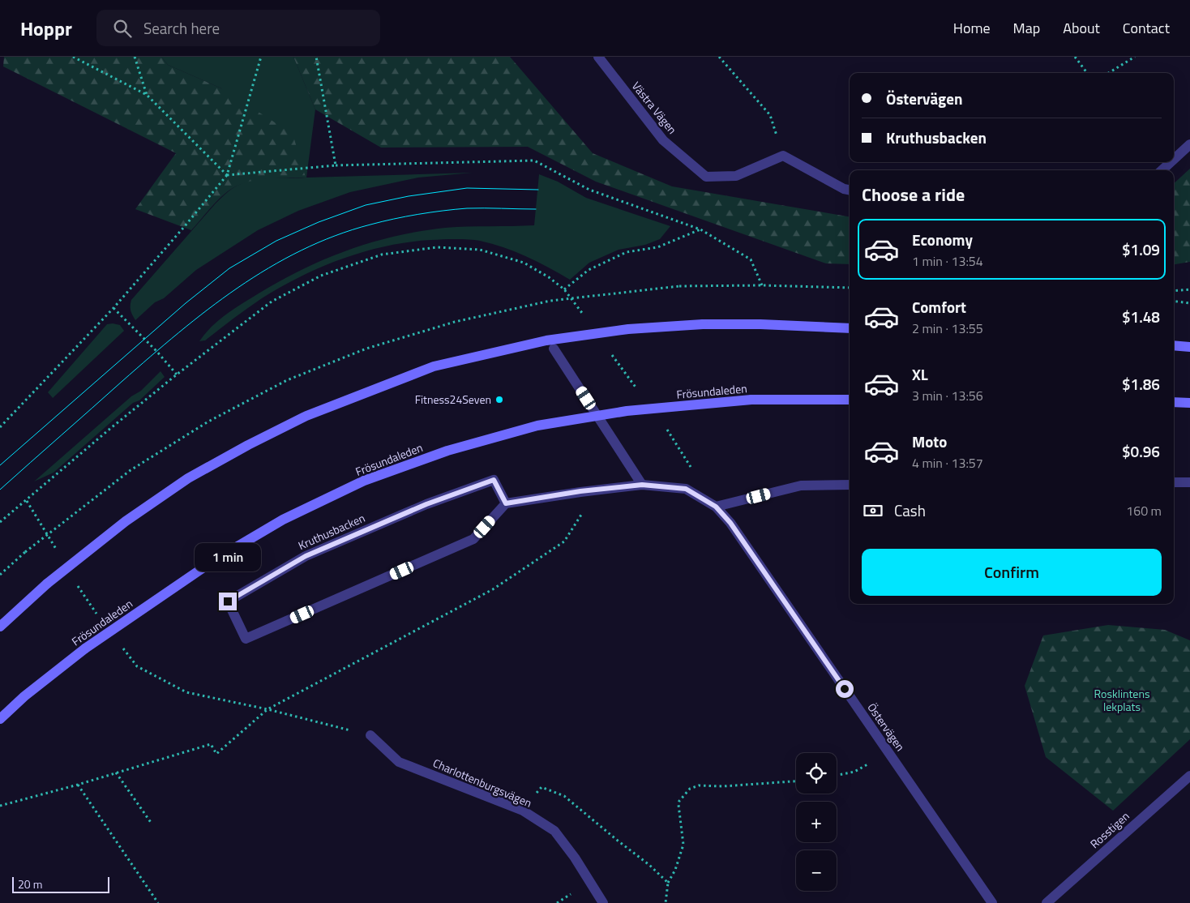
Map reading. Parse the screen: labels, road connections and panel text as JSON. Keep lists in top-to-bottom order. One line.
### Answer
{"streets":{"main road":["Frösundaleden"],"street":["Västra Vägen","Kruthusbacken","Östervägen","Charlottenburgsvägen","Rosstigen"]},"parks":["Rosklintens lekplats"],"places":["Fitness24Seven"],"scale_bar":"20 m","page":{"header":"Hoppr","search":"Search here","nav":["Home","Map","About","Contact"],"banner":["Östervägen","Kruthusbacken"],"heading":"Choose a ride","list":[{"name":"Economy","note":"1 min · 13:54","value":"$1.09"},{"name":"Comfort","note":"2 min · 13:55","value":"$1.48"},{"name":"XL","note":"3 min · 13:56","value":"$1.86"},{"name":"Moto","note":"4 min · 13:57","value":"$0.96"}],"pay":["Cash","160 m"],"buttons":"Confirm","bubble":"1 min","map_buttons":["+","−"],"scale":"20 m"}}
